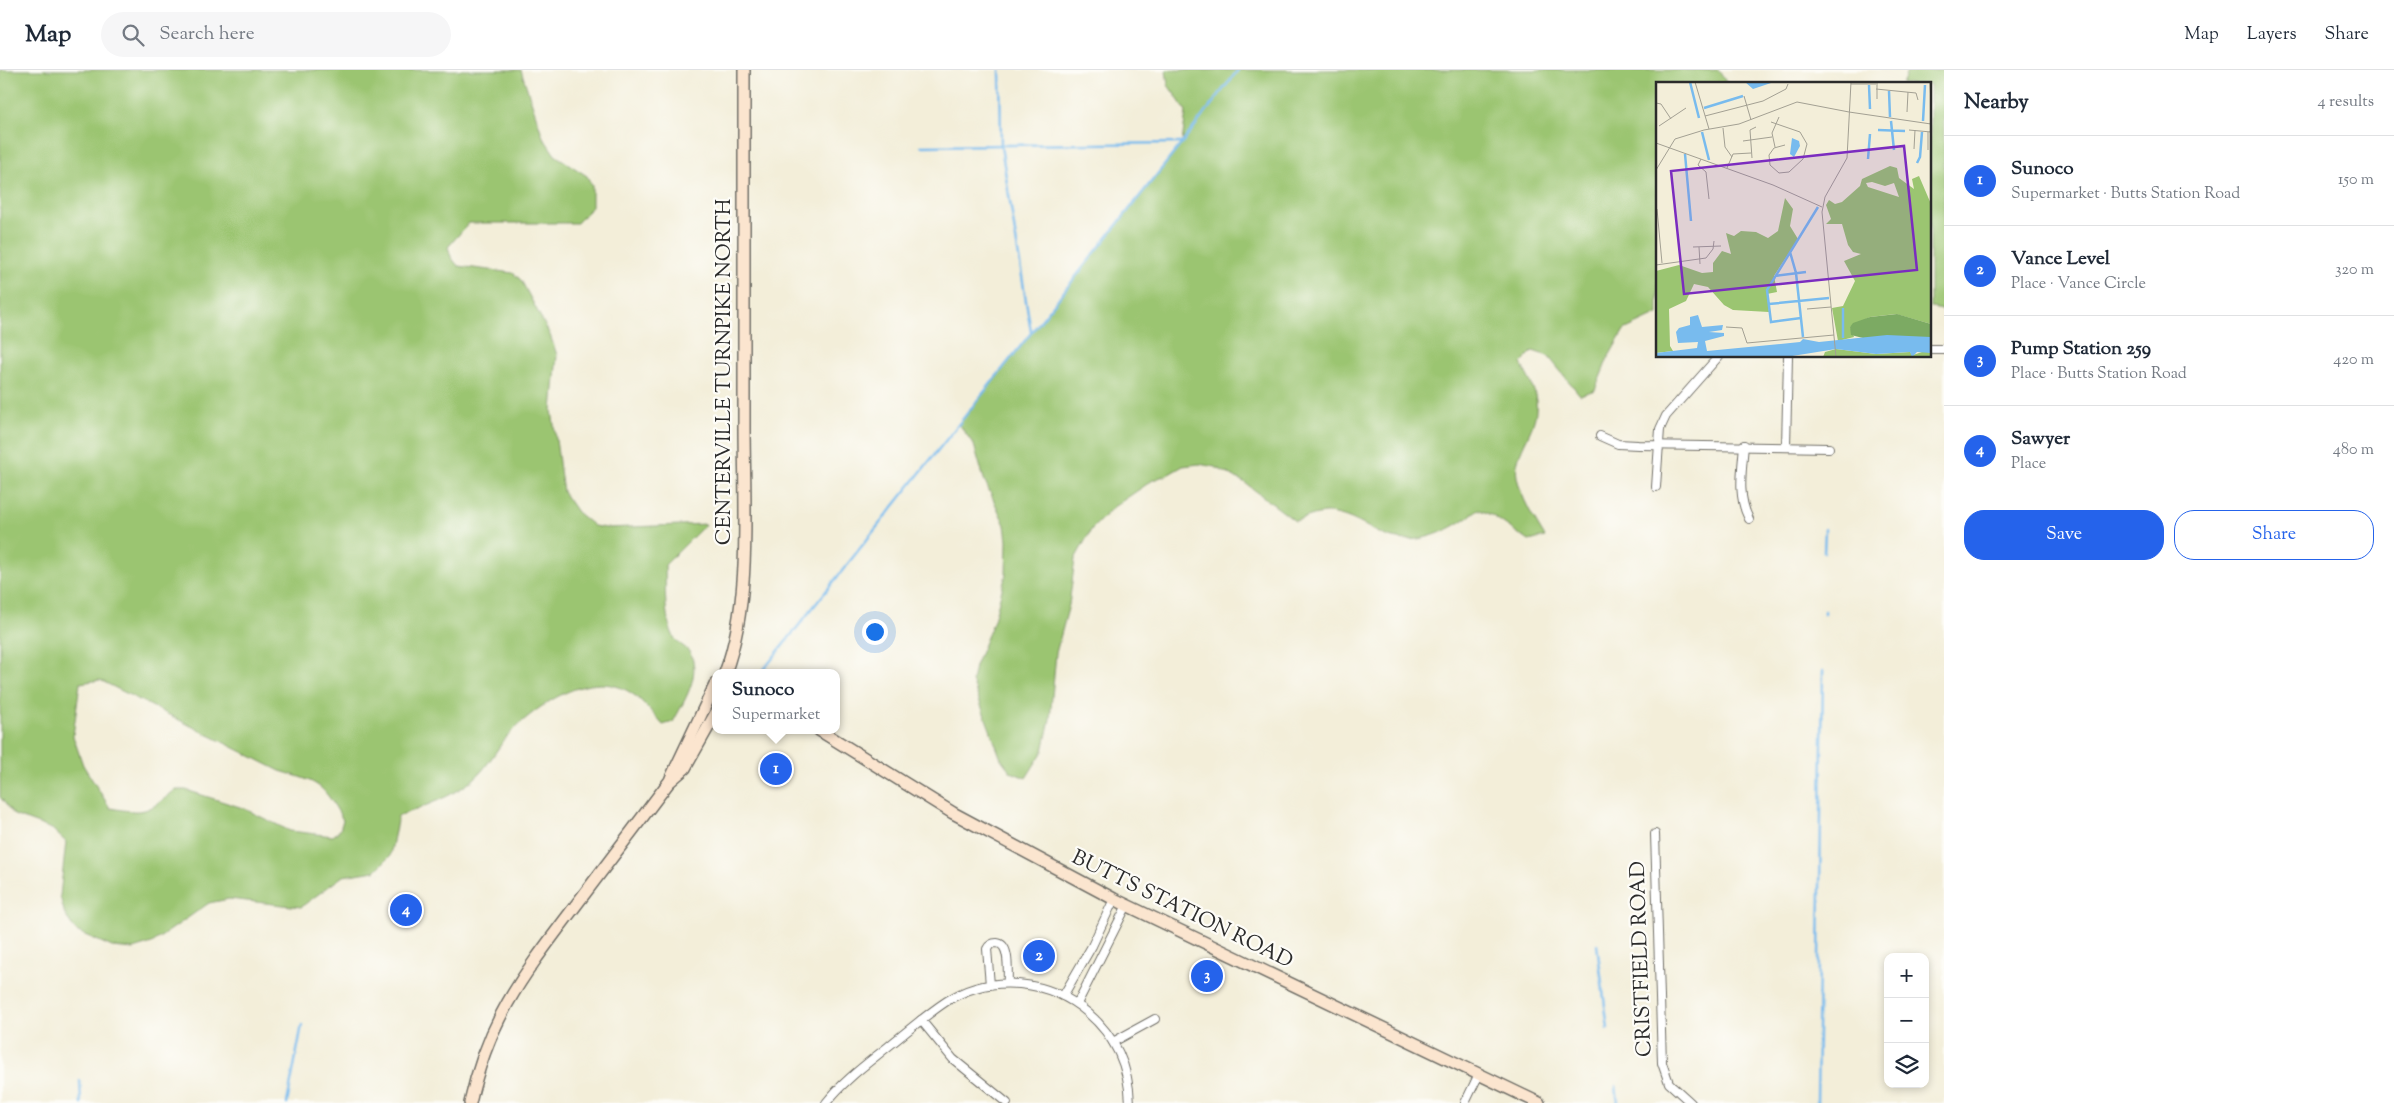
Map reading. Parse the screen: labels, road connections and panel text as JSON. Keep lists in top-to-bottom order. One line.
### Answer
{"streets":{"main road":["CENTERVILLE TURNPIKE NORTH","BUTTS STATION ROAD"],"street":["CRISTFIELD ROAD"]},"page":{"header":"Map","search":"Search here","nav":["Map","Layers","Share"],"heading":["Nearby","4 results"],"list":[{"mark":"1","name":"Sunoco","note":"Supermarket · Butts Station Road","value":"150 m"},{"mark":"2","name":"Vance Level","note":"Place · Vance Circle","value":"320 m"},{"mark":"3","name":"Pump Station 259","note":"Place · Butts Station Road","value":"420 m"},{"mark":"4","name":"Sawyer","note":"Place","value":"480 m"}],"buttons":["Save","Share"],"popup":["Sunoco","Supermarket"],"pins":["1","4","2","3"],"map_buttons":["+","−"]}}
